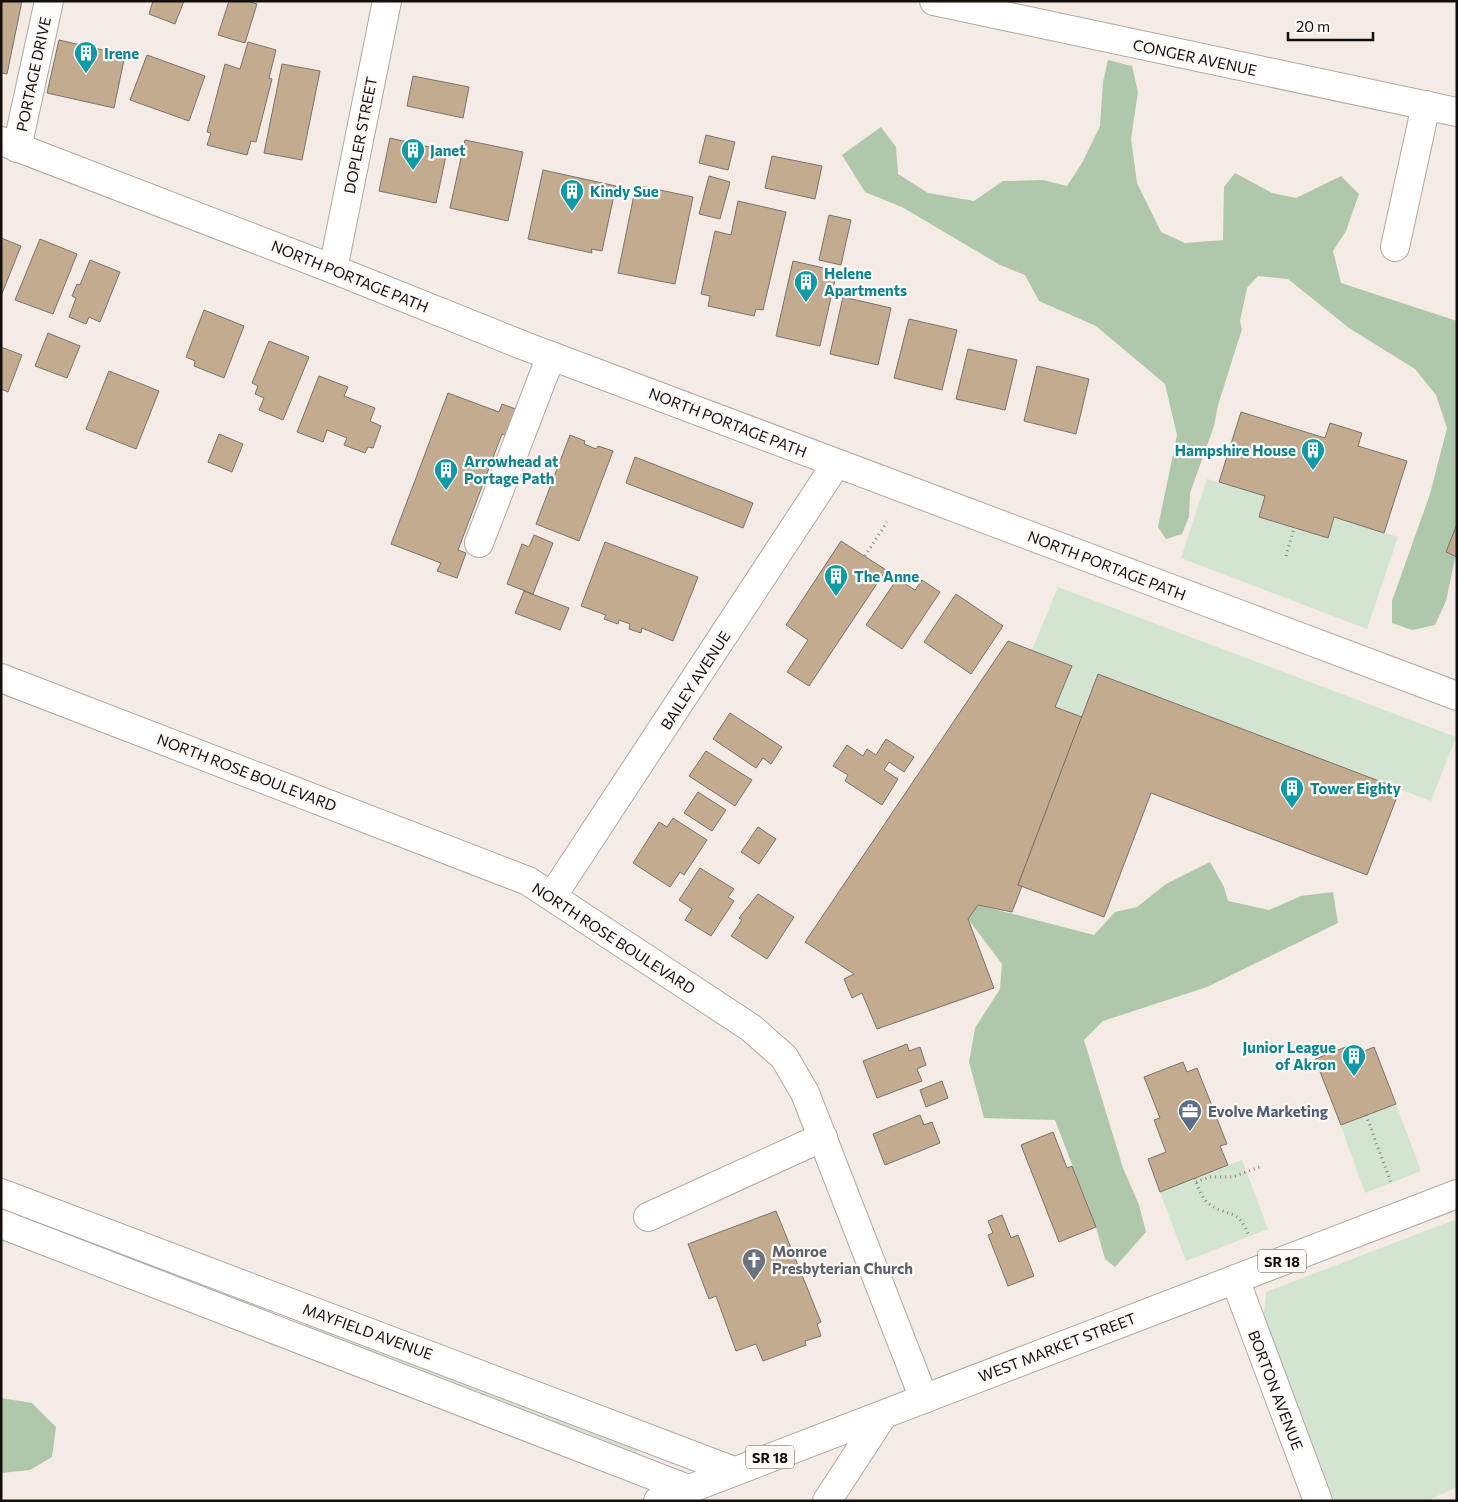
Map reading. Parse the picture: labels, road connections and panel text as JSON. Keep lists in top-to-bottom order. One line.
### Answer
{"streets":{"street":["CONGER AVENUE","PORTAGE DRIVE","DOPLER STREET","NORTH PORTAGE PATH","BAILEY AVENUE","NORTH ROSE BOULEVARD","SR 18","MAYFIELD AVENUE","WEST MARKET STREET","BORTON AVENUE"]},"crossings":[["PORTAGE DRIVE","NORTH PORTAGE PATH"],["DOPLER STREET","NORTH PORTAGE PATH"],["NORTH PORTAGE PATH","BAILEY AVENUE"],["BAILEY AVENUE","NORTH ROSE BOULEVARD"],["NORTH ROSE BOULEVARD","WEST MARKET STREET"],["MAYFIELD AVENUE","WEST MARKET STREET"],["WEST MARKET STREET","BORTON AVENUE"]],"places":{"building":["Irene","Janet","Kindy Sue","Helene Apartments","Hampshire House","Arrowhead at Portage Path","The Anne","Tower Eighty","Junior League of Akron"],"office":["Evolve Marketing"],"church":["Monroe Presbyterian Church"]},"scale_bar":"20 m"}
